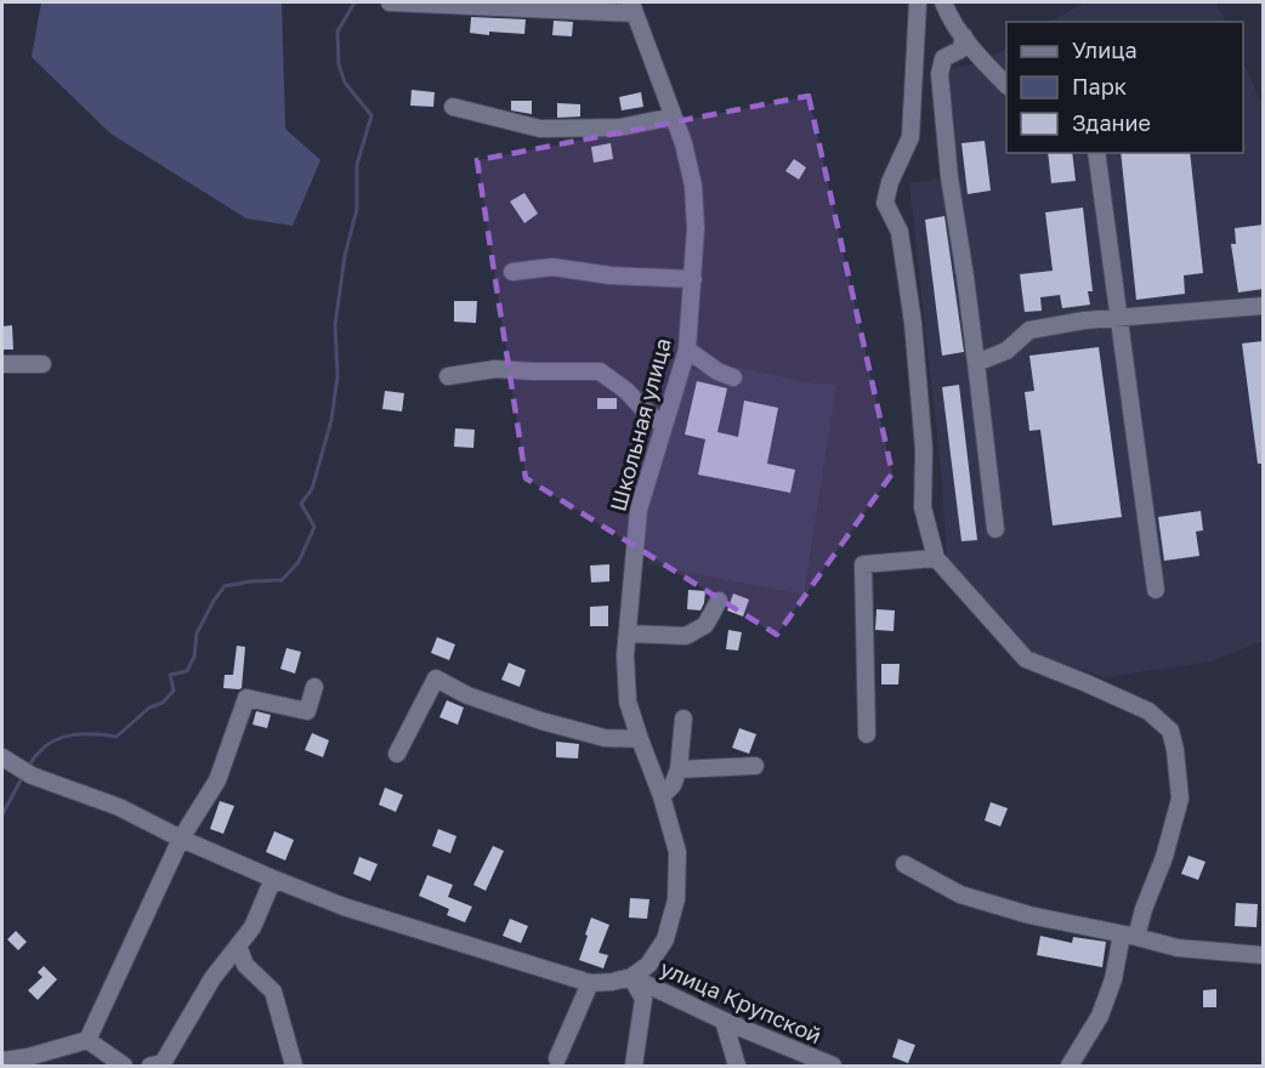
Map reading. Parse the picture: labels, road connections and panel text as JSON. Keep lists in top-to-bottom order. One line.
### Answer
{"streets":{"street":["Школьная улица","улица Крупской"]},"crossings":[["Школьная улица","улица Крупской"]],"legend":["Улица","Парк","Здание"]}
